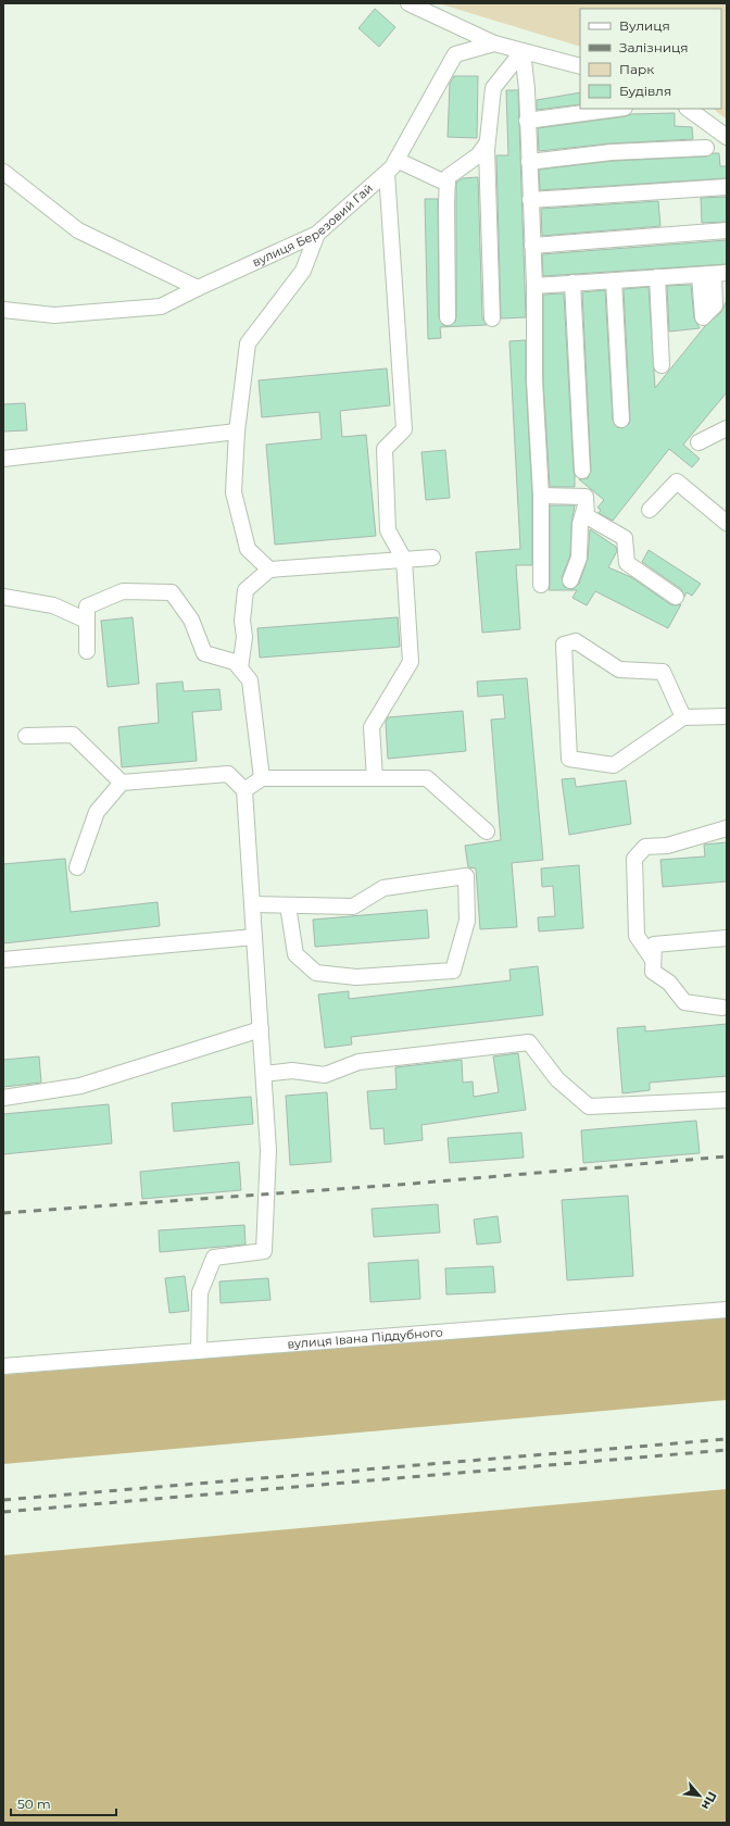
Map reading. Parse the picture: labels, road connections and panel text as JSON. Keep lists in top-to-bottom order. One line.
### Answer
{"streets":{"street":["вулиця Березовий Гай","вулиця Івана Піддубного"]},"legend":["Вулиця","Залізниця","Парк","Будівля"],"scale_bar":"50 m","north":"bottom right"}
